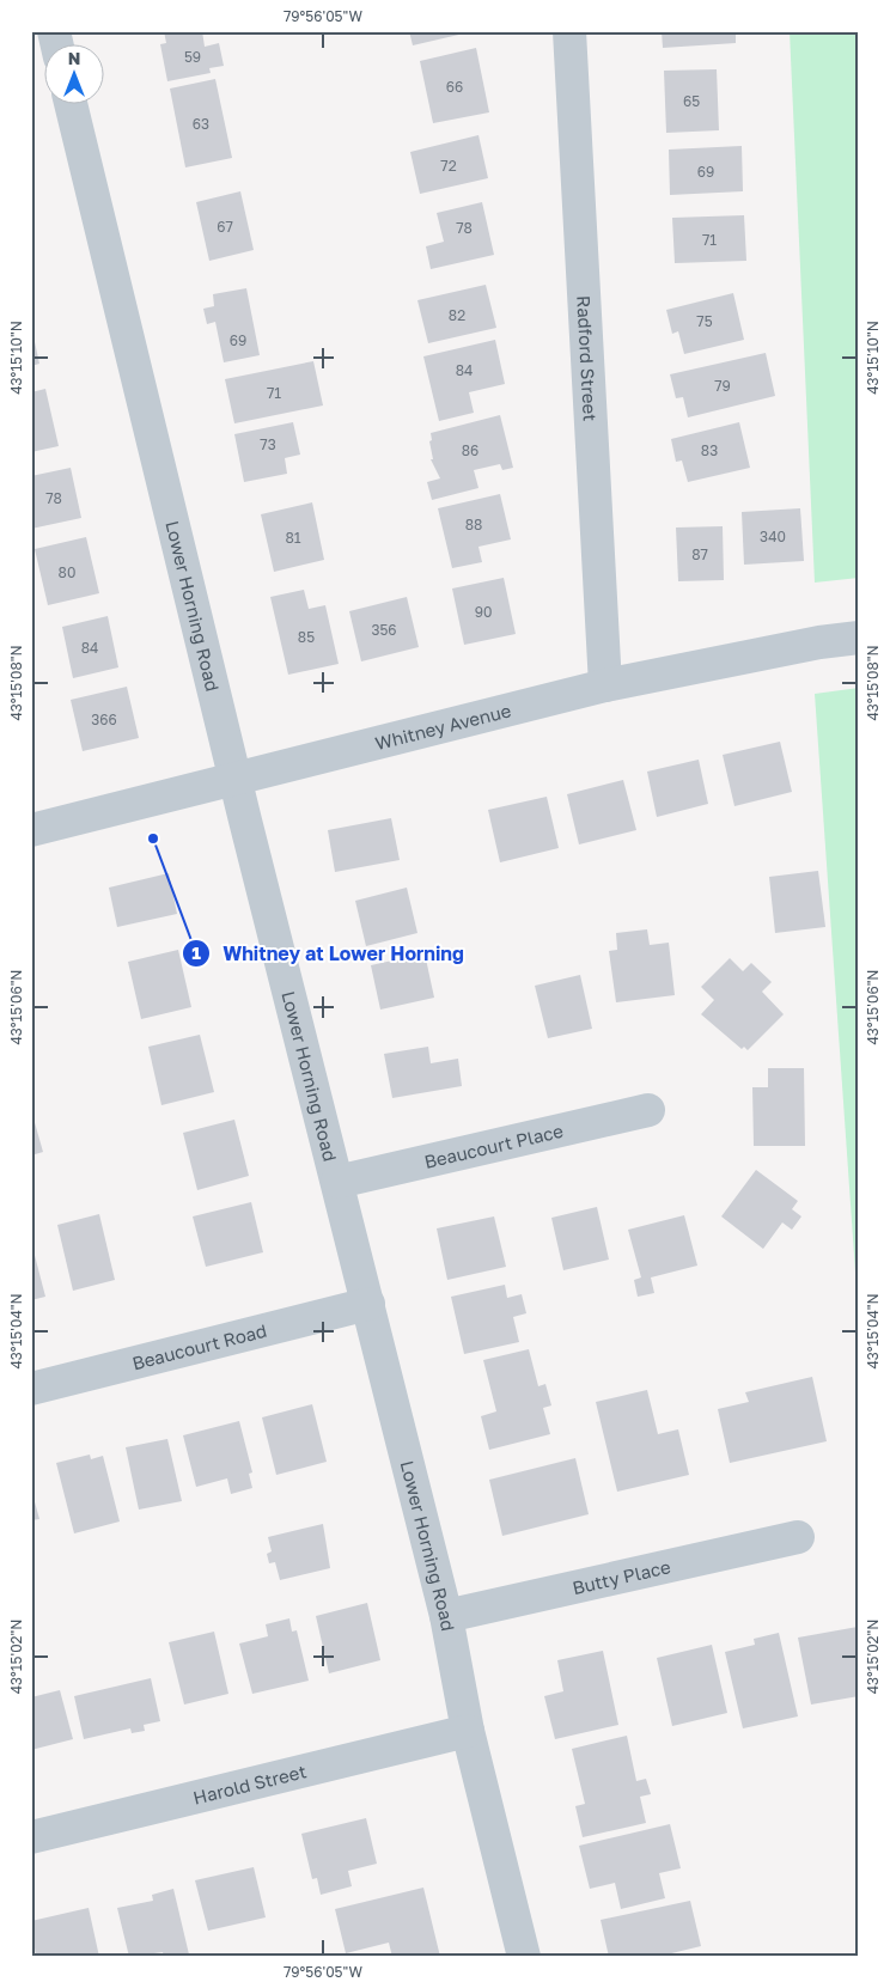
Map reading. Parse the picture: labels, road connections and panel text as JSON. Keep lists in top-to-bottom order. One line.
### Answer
{"streets":{"street":["Radford Street","Lower Horning Road","Whitney Avenue","Beaucourt Place","Beaucourt Road","Butty Place","Harold Street"]},"crossings":[["Radford Street","Whitney Avenue"],["Lower Horning Road","Whitney Avenue"],["Lower Horning Road","Beaucourt Place"],["Lower Horning Road","Beaucourt Road"],["Lower Horning Road","Butty Place"],["Lower Horning Road","Harold Street"]],"places":["Whitney at Lower Horning"],"house_numbers":["59","66","65","63","72","69","67","78","71","82","75","69","84","79","71","73","86","83","78","88","340","81","87","80","90","356","85","84","366"],"north":"top","coordinates":["79°56'05\"W","43°15'10\"N","43°15'08\"N","43°15'06\"N","43°15'04\"N","43°15'02\"N"]}
